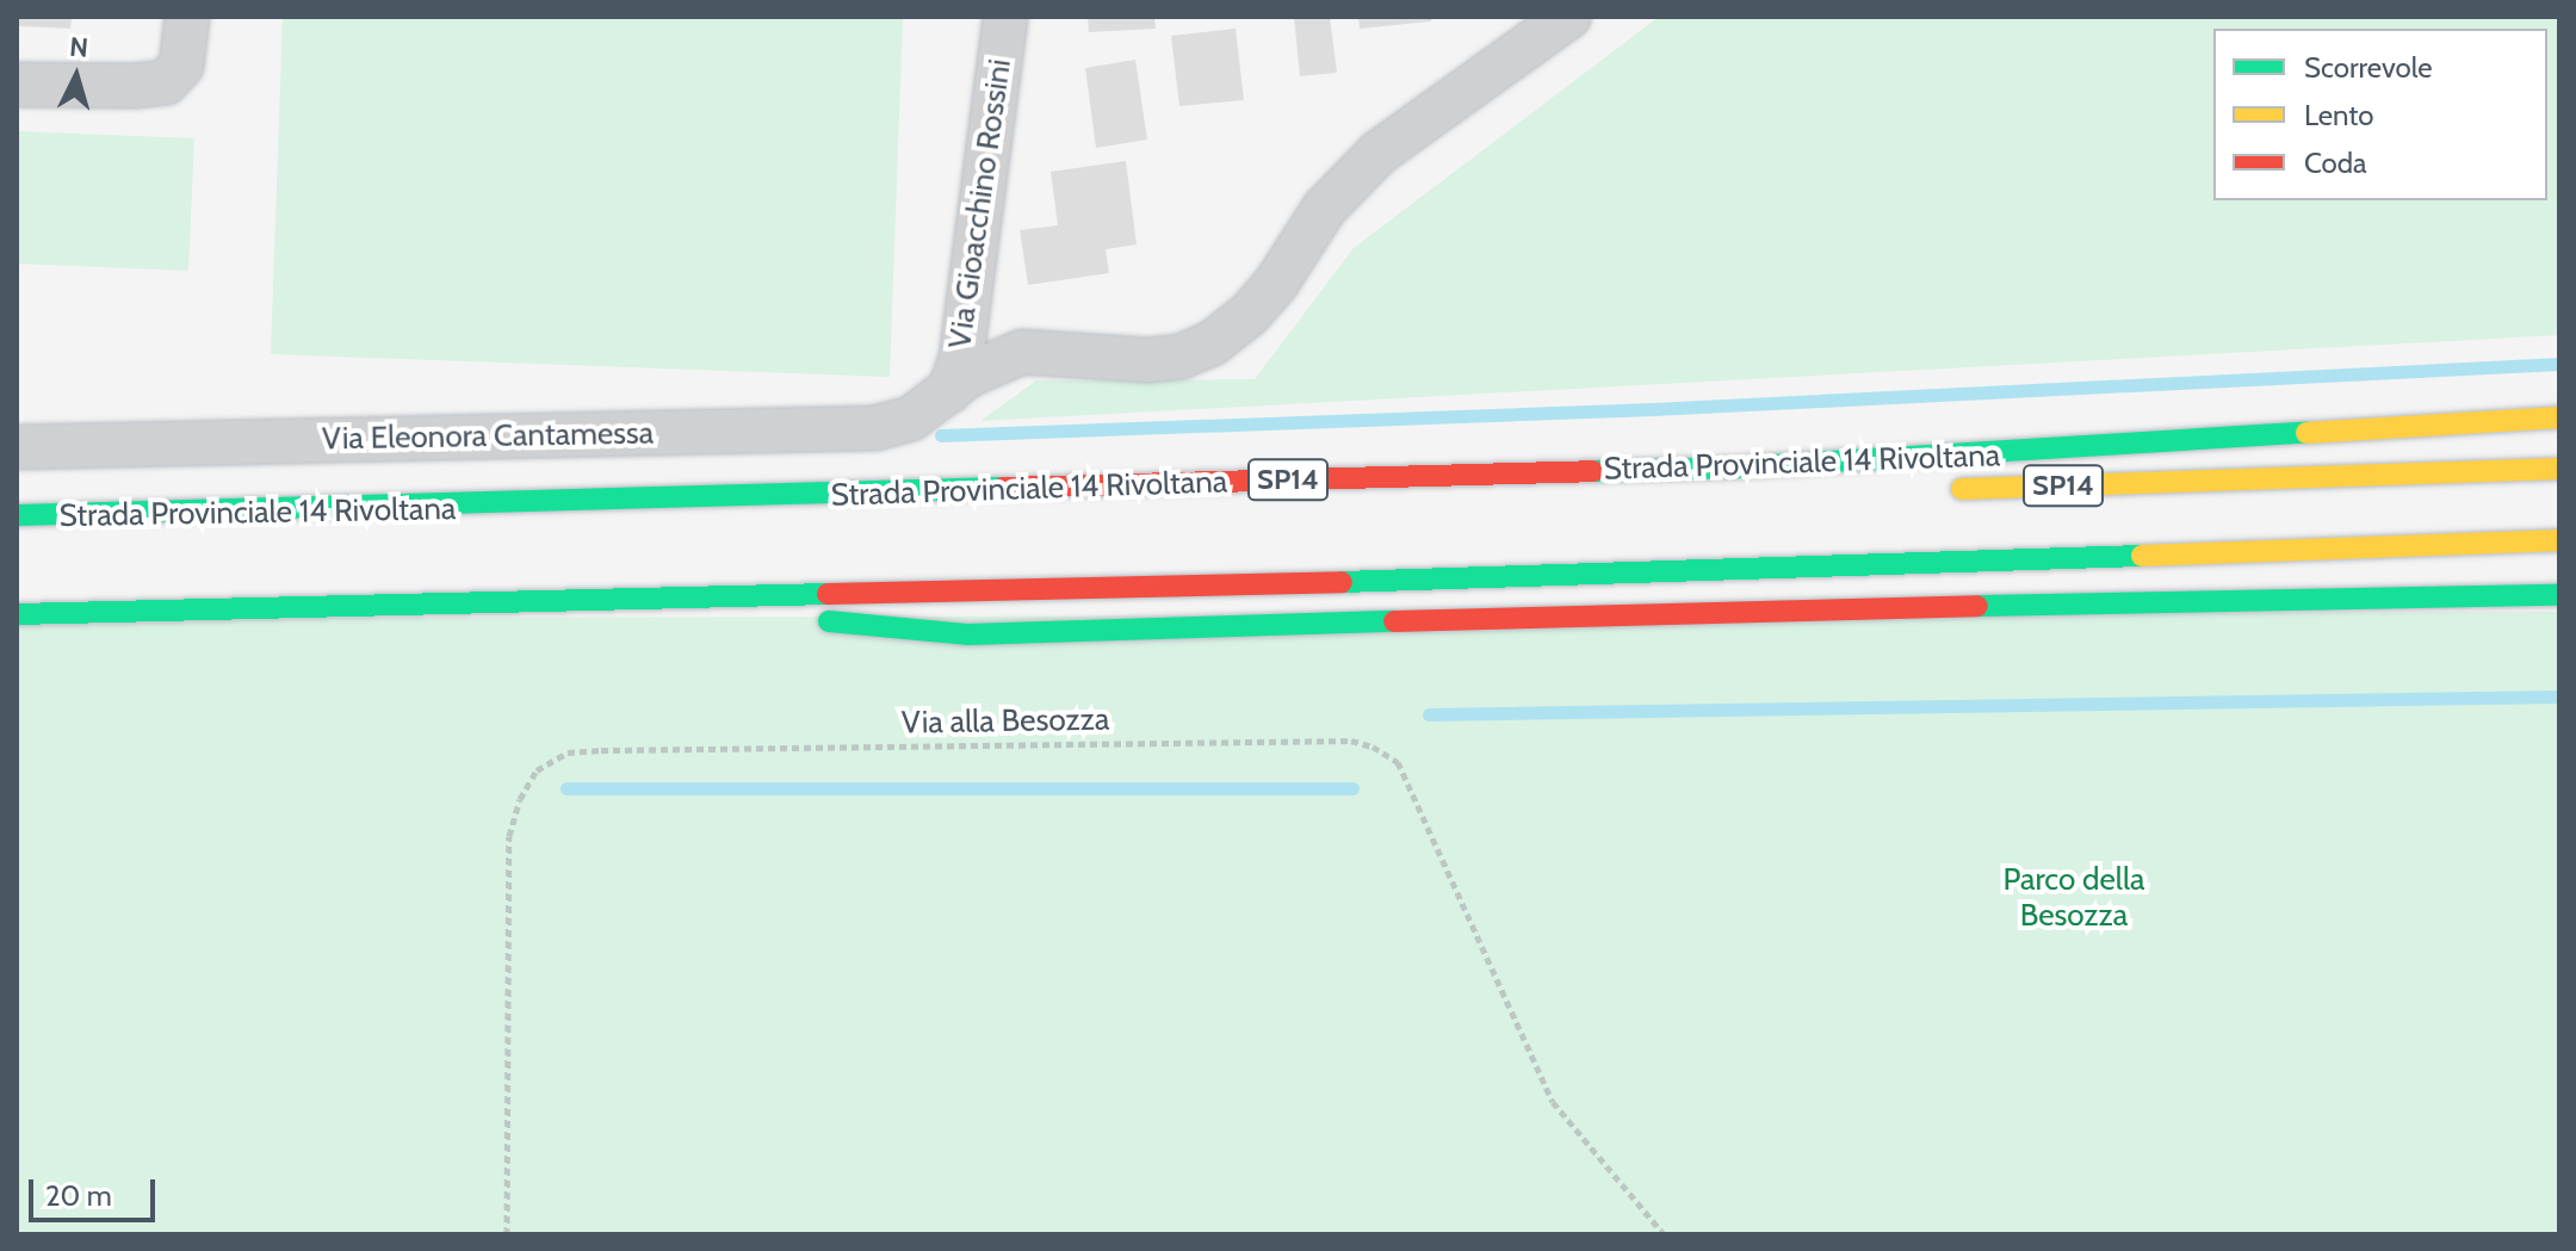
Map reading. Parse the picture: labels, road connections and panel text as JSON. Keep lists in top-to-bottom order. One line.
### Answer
{"streets":{"highway":["Strada Provinciale 14 Rivoltana","SP14"],"street":["Via Gioacchino Rossini","Via Eleonora Cantamessa"],"path":["Via alla Besozza"]},"crossings":[["Via Gioacchino Rossini","Via Eleonora Cantamessa"]],"parks":["Parco della Besozza"],"legend":["Scorrevole","Lento","Coda"],"scale_bar":"20 m","north":"top"}
